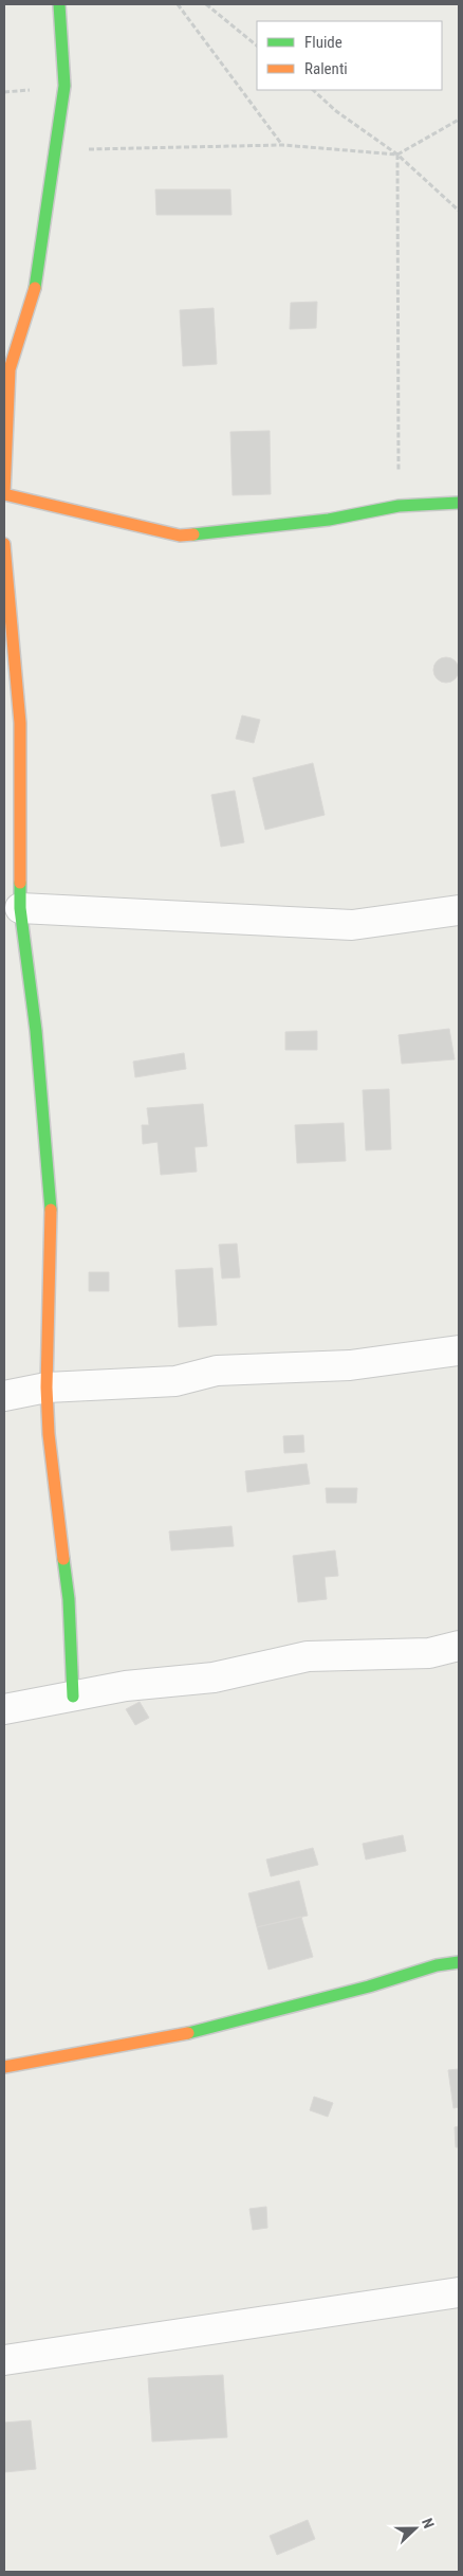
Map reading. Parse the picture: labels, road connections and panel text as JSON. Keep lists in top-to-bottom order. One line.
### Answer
{"legend":["Fluide","Ralenti"],"north":"right"}
